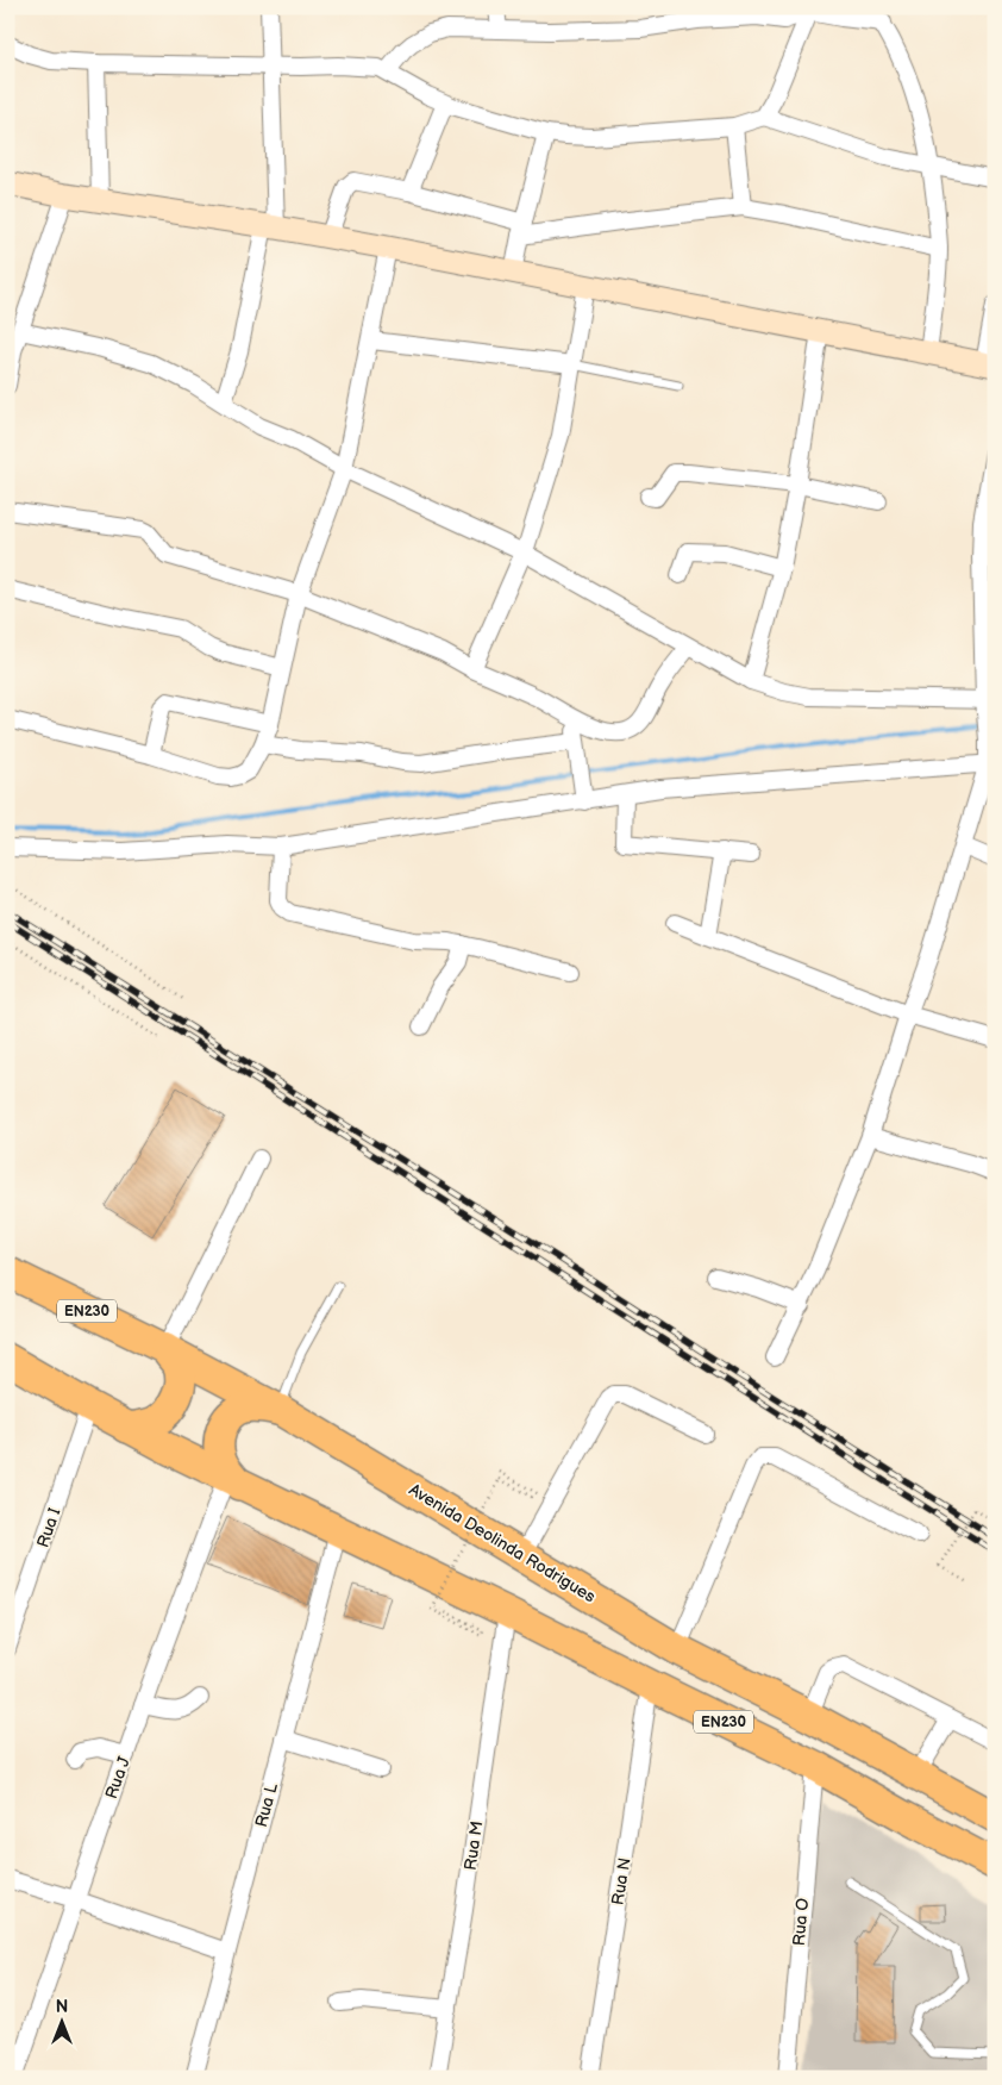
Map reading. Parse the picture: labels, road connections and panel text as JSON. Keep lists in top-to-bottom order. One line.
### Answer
{"streets":{"highway":["EN230","Avenida Deolinda Rodrigues"],"street":["Rua I","Rua J","Rua L","Rua M","Rua N","Rua O"]},"crossings":[["EN230","Rua I"],["EN230","Rua J"],["EN230","Rua L"],["EN230","Rua M"],["EN230","Rua N"],["EN230","Rua O"]],"north":"top"}
